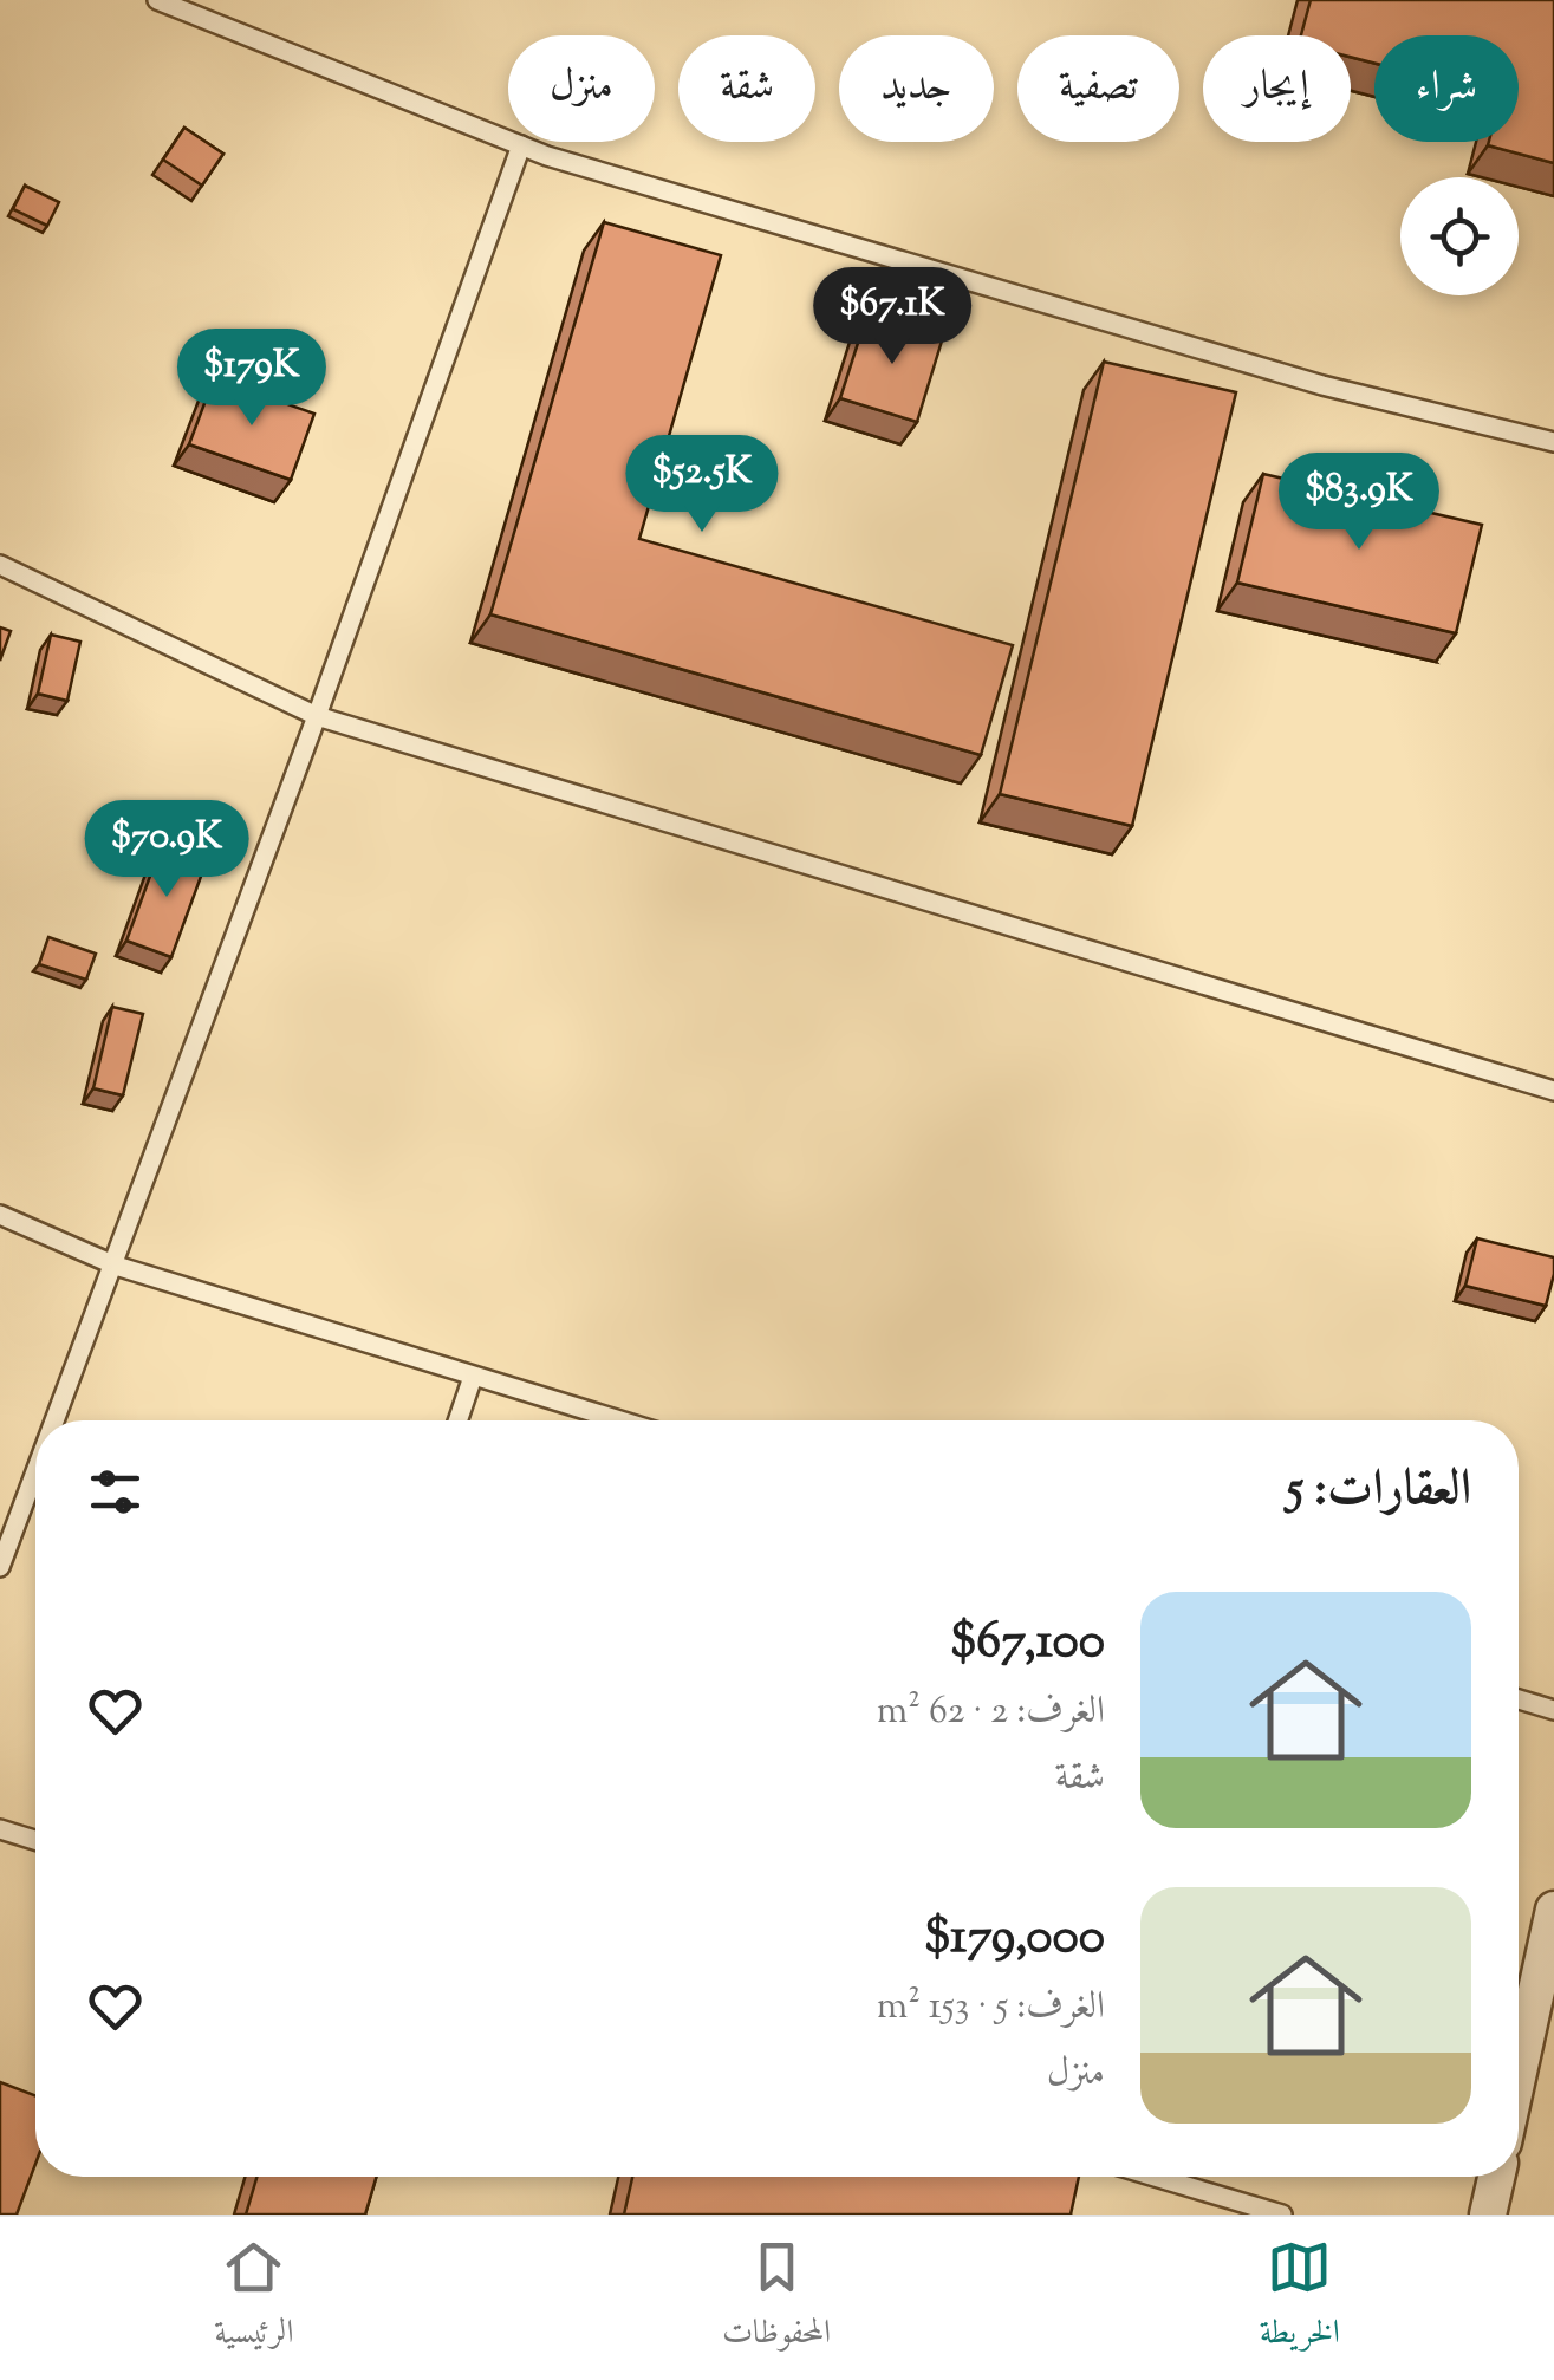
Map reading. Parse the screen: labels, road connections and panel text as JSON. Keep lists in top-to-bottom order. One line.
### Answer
{"page":{"chip":["شراء","إيجار","تصفية","جديد","شقة","منزل"],"price":["$67.1K","$179K","$52.5K","$83.9K","$70.9K"],"heading":"العقارات: 5","list":[{"name":"$67,100","note":"الغرف: 2 · 62 m² · شقة"},{"name":"$179,000","note":"الغرف: 5 · 153 m² · منزل"}],"tabs":["الخريطة","المحفوظات","الرئيسية"]}}
